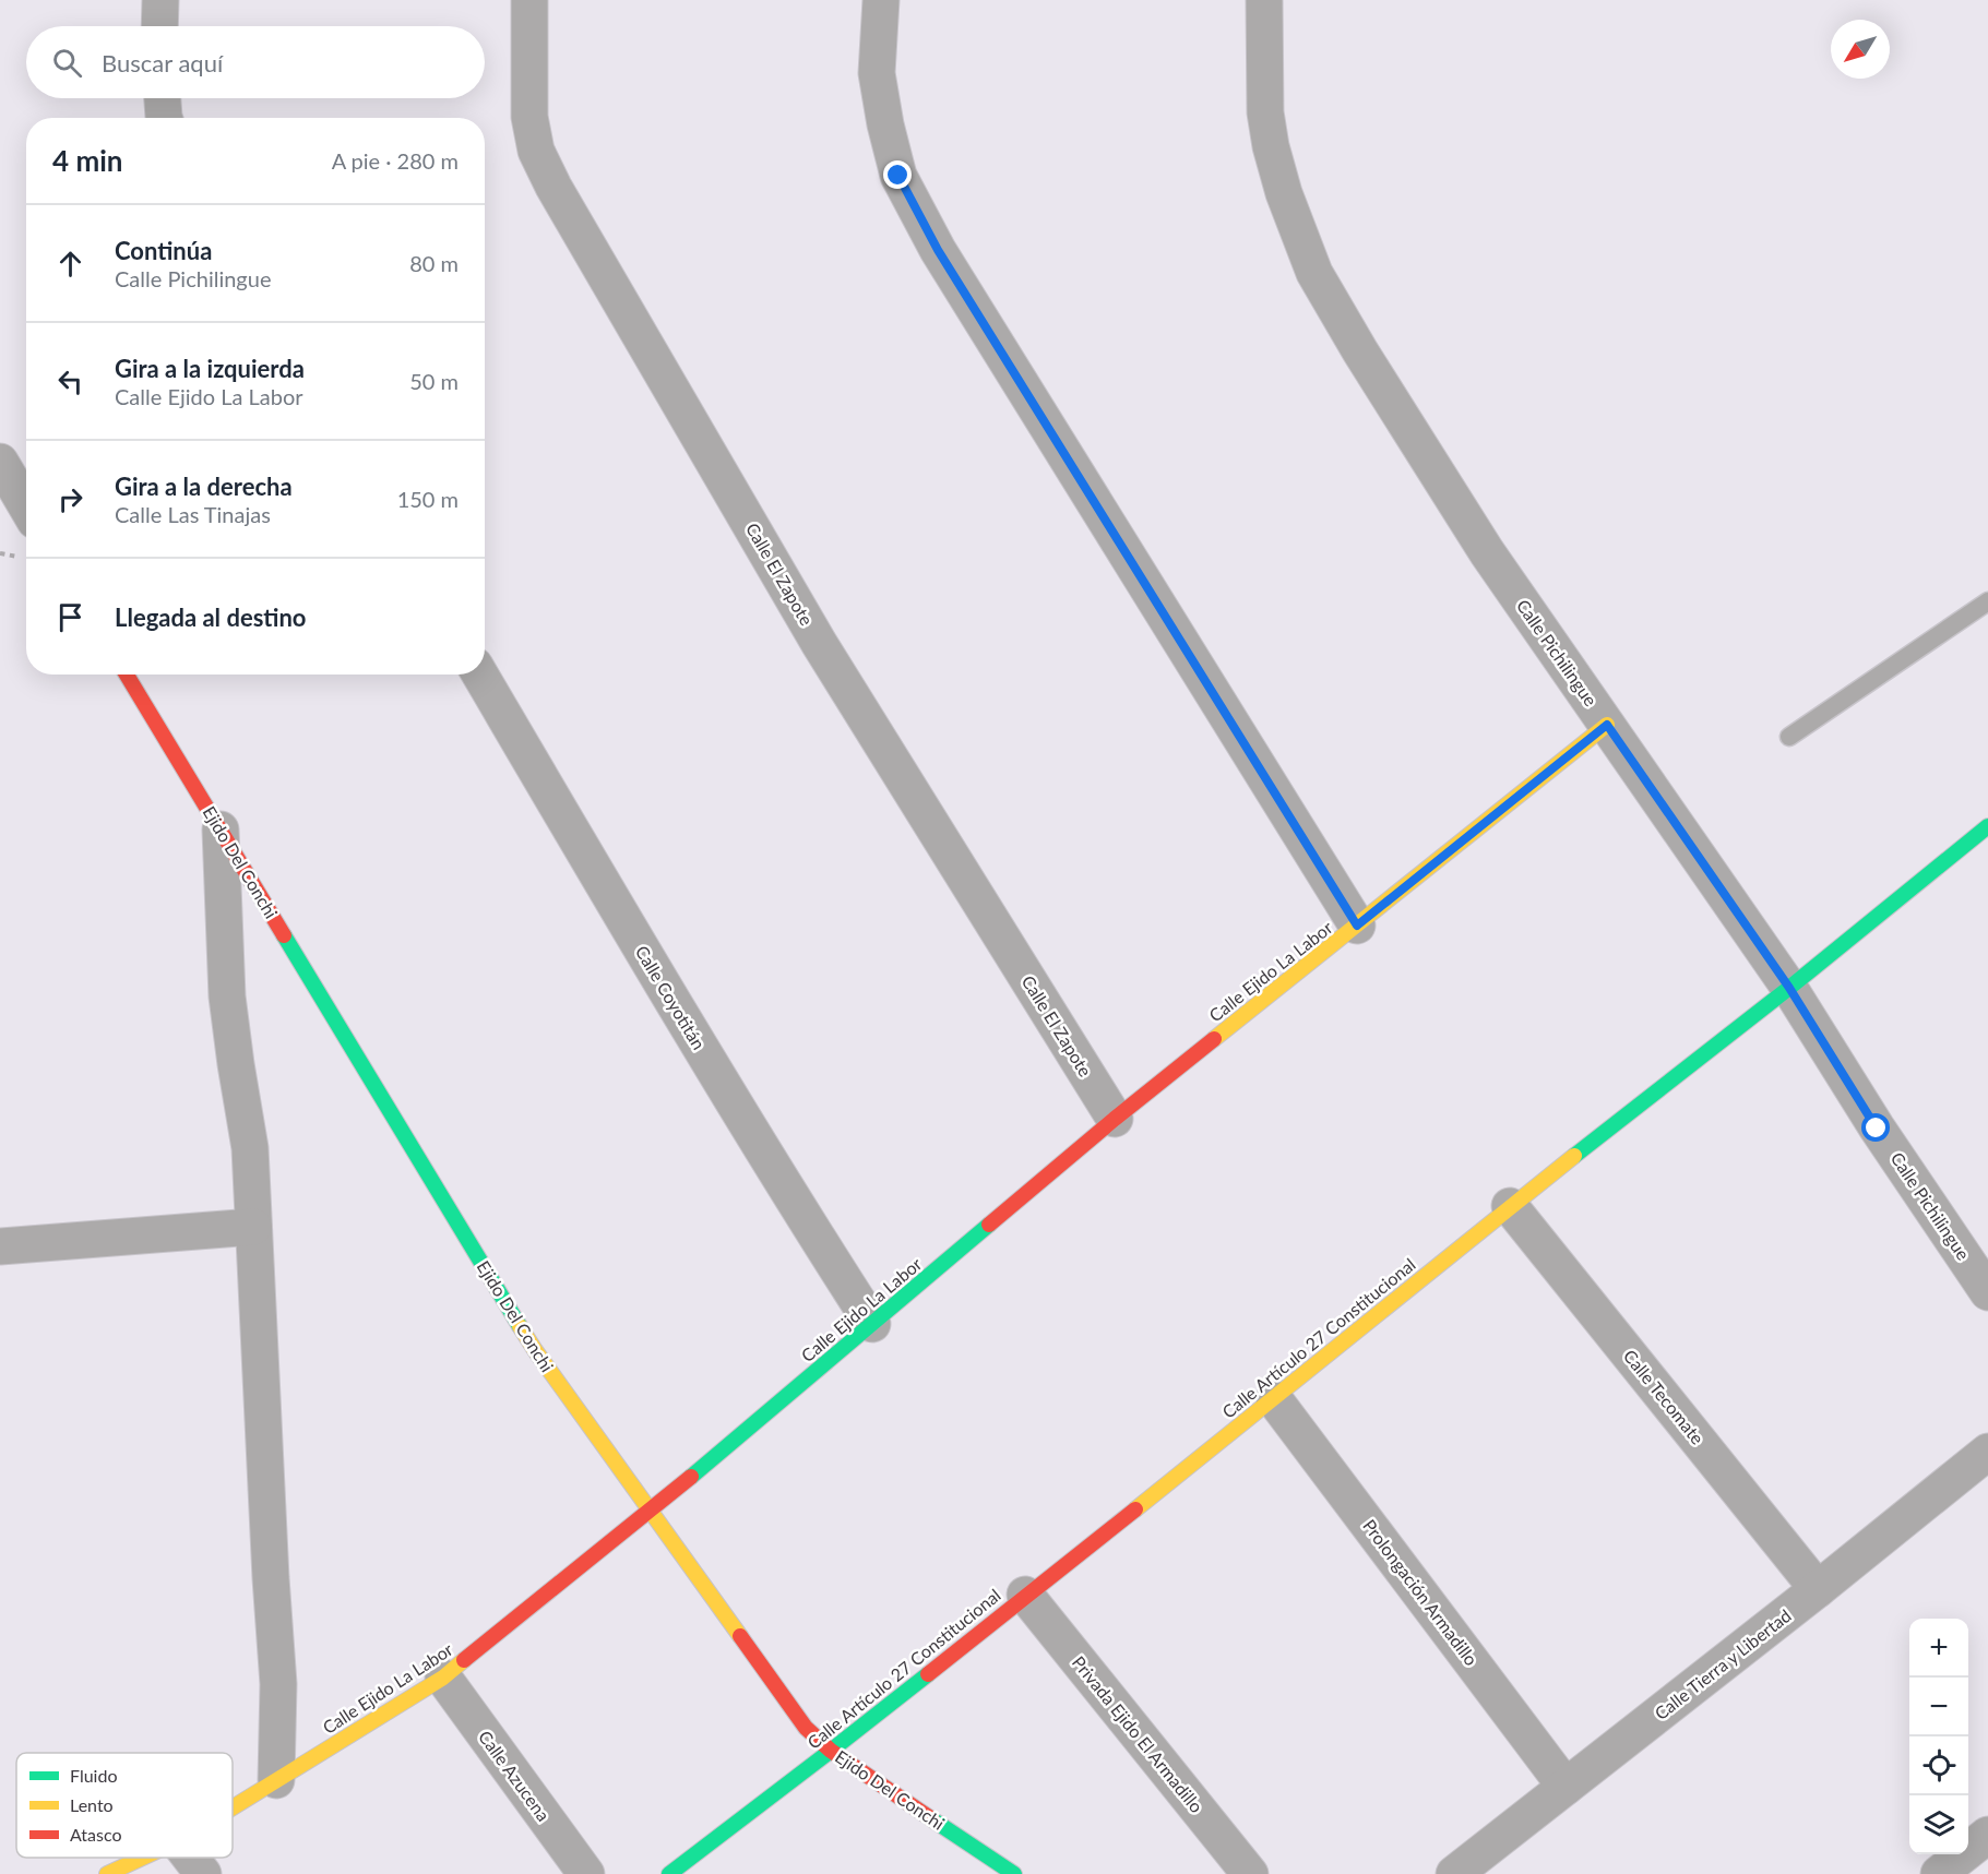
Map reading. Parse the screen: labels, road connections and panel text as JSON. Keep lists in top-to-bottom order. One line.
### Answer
{"streets":{"street":["Calle El Zapote","Calle Pichilingue","Ejido Del Conchi","Calle Ejido La Labor","Calle Coyotitán","Calle Artículo 27 Constitucional","Calle Tecomate","Prolongación Armadillo","Calle Tierra y Libertad","Privada Ejido El Armadillo","Calle Azucena"]},"crossings":[["Calle El Zapote","Calle Ejido La Labor"],["Calle Pichilingue","Calle Ejido La Labor"],["Calle Pichilingue","Calle Artículo 27 Constitucional"],["Ejido Del Conchi","Calle Ejido La Labor"],["Ejido Del Conchi","Calle Artículo 27 Constitucional"],["Calle Ejido La Labor","Calle Coyotitán"],["Calle Ejido La Labor","Calle Azucena"],["Calle Artículo 27 Constitucional","Calle Tecomate"],["Calle Artículo 27 Constitucional","Prolongación Armadillo"],["Calle Artículo 27 Constitucional","Privada Ejido El Armadillo"],["Calle Tecomate","Calle Tierra y Libertad"],["Prolongación Armadillo","Calle Tierra y Libertad"]],"legend":["Fluido","Lento","Atasco"],"north":"bottom left","page":{"search":"Buscar aquí","heading":["4 min","A pie · 280 m"],"list":[["Continúa","Calle Pichilingue","80 m"],["Gira a la izquierda","Calle Ejido La Labor","50 m"],["Gira a la derecha","Calle Las Tinajas","150 m"],"Llegada al destino"],"map_buttons":["+","−"]}}
